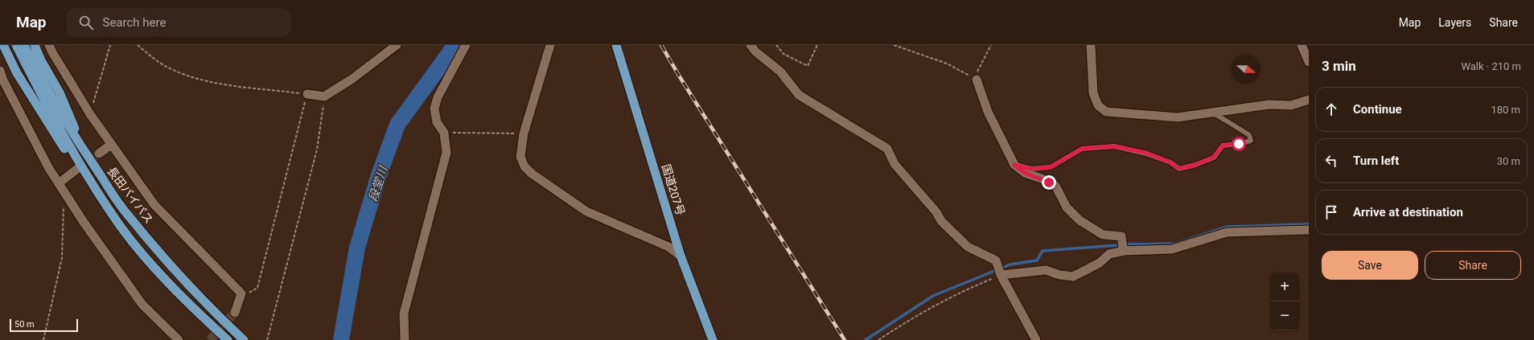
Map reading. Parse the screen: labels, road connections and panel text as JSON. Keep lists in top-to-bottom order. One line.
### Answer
{"streets":{"highway":["国道207号","長田バイパス"]},"water":["段堂川"],"scale_bar":"50 m","north":"right","page":{"header":"Map","search":"Search here","nav":["Map","Layers","Share"],"heading":["3 min","Walk · 210 m"],"list":[["Continue","180 m"],["Turn left","30 m"],"Arrive at destination"],"buttons":["Save","Share"],"map_buttons":["+","−"],"scale":"50 m"}}
